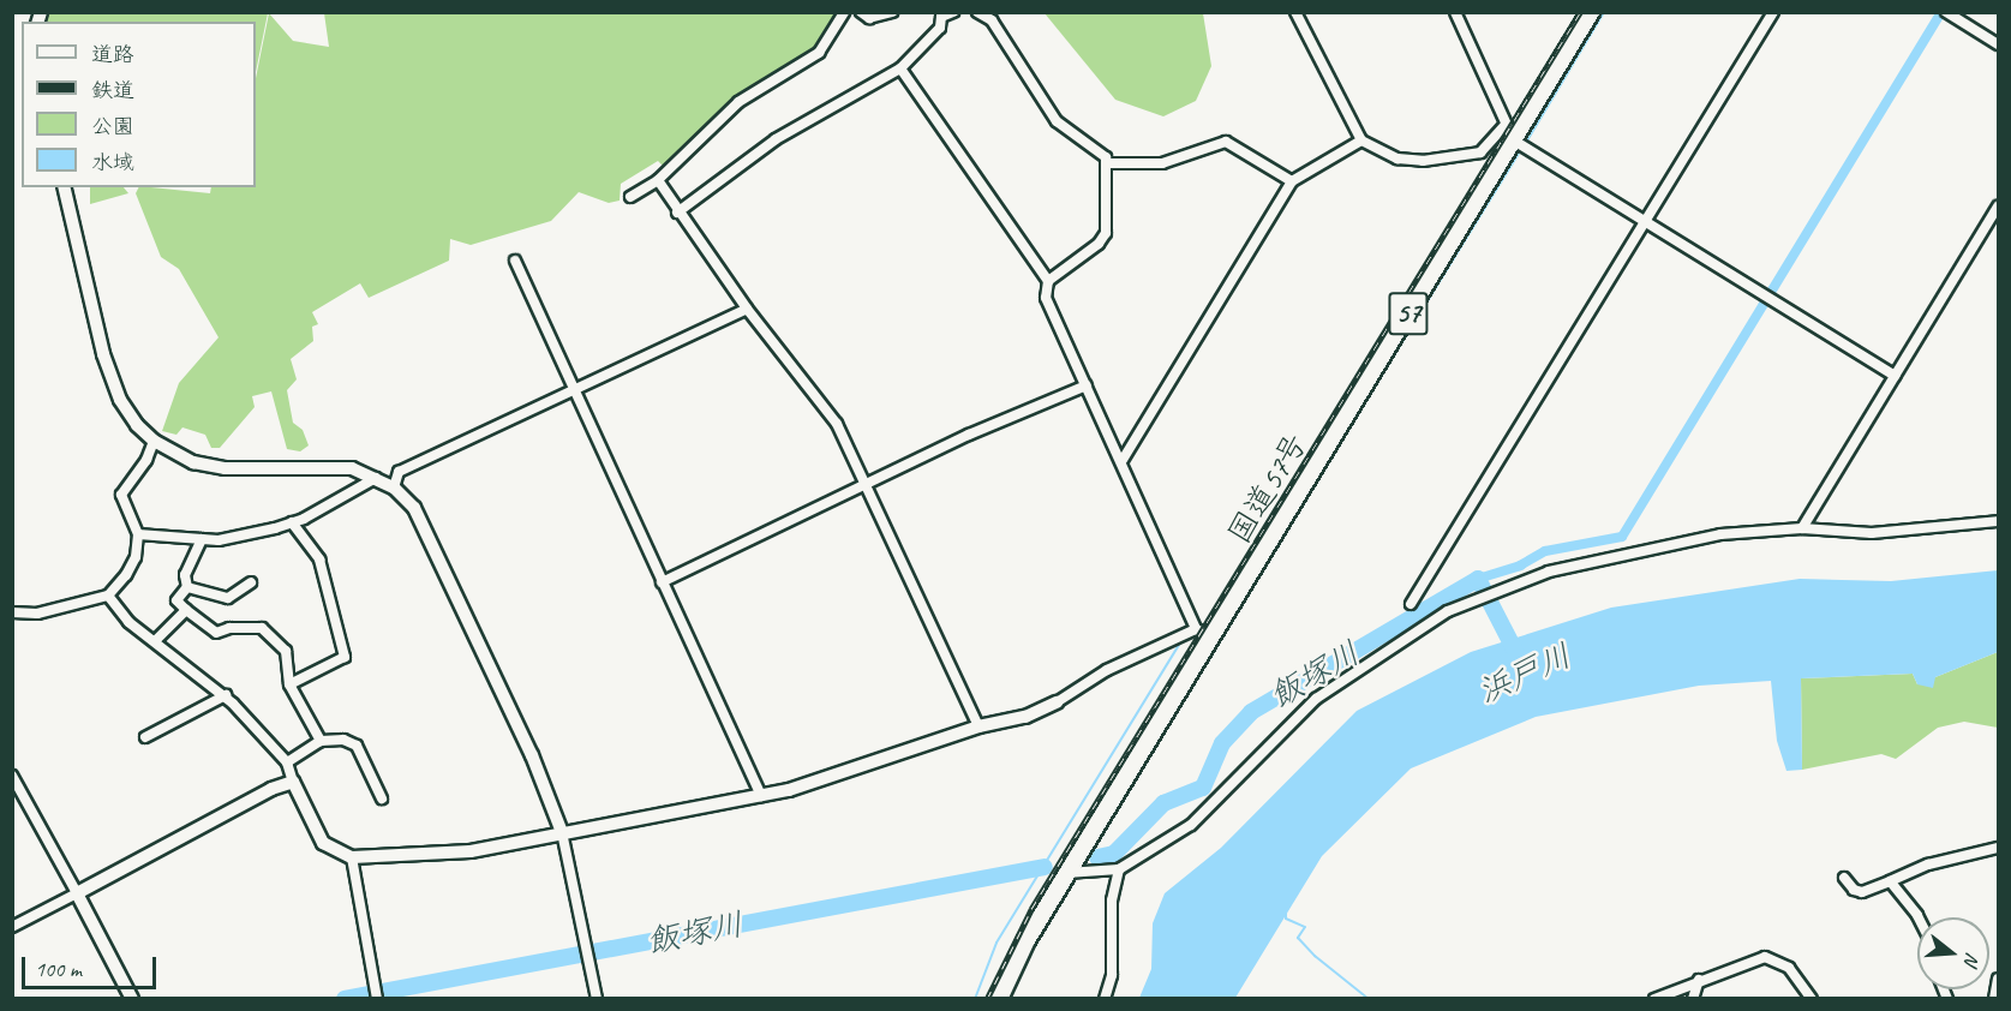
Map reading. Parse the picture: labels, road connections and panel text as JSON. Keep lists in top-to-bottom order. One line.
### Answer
{"streets":{"highway":["57","国道57号"]},"water":["浜戸川","飯塚川"],"legend":["道路","鉄道","公園","水域"],"scale_bar":"100 m","north":"right"}
